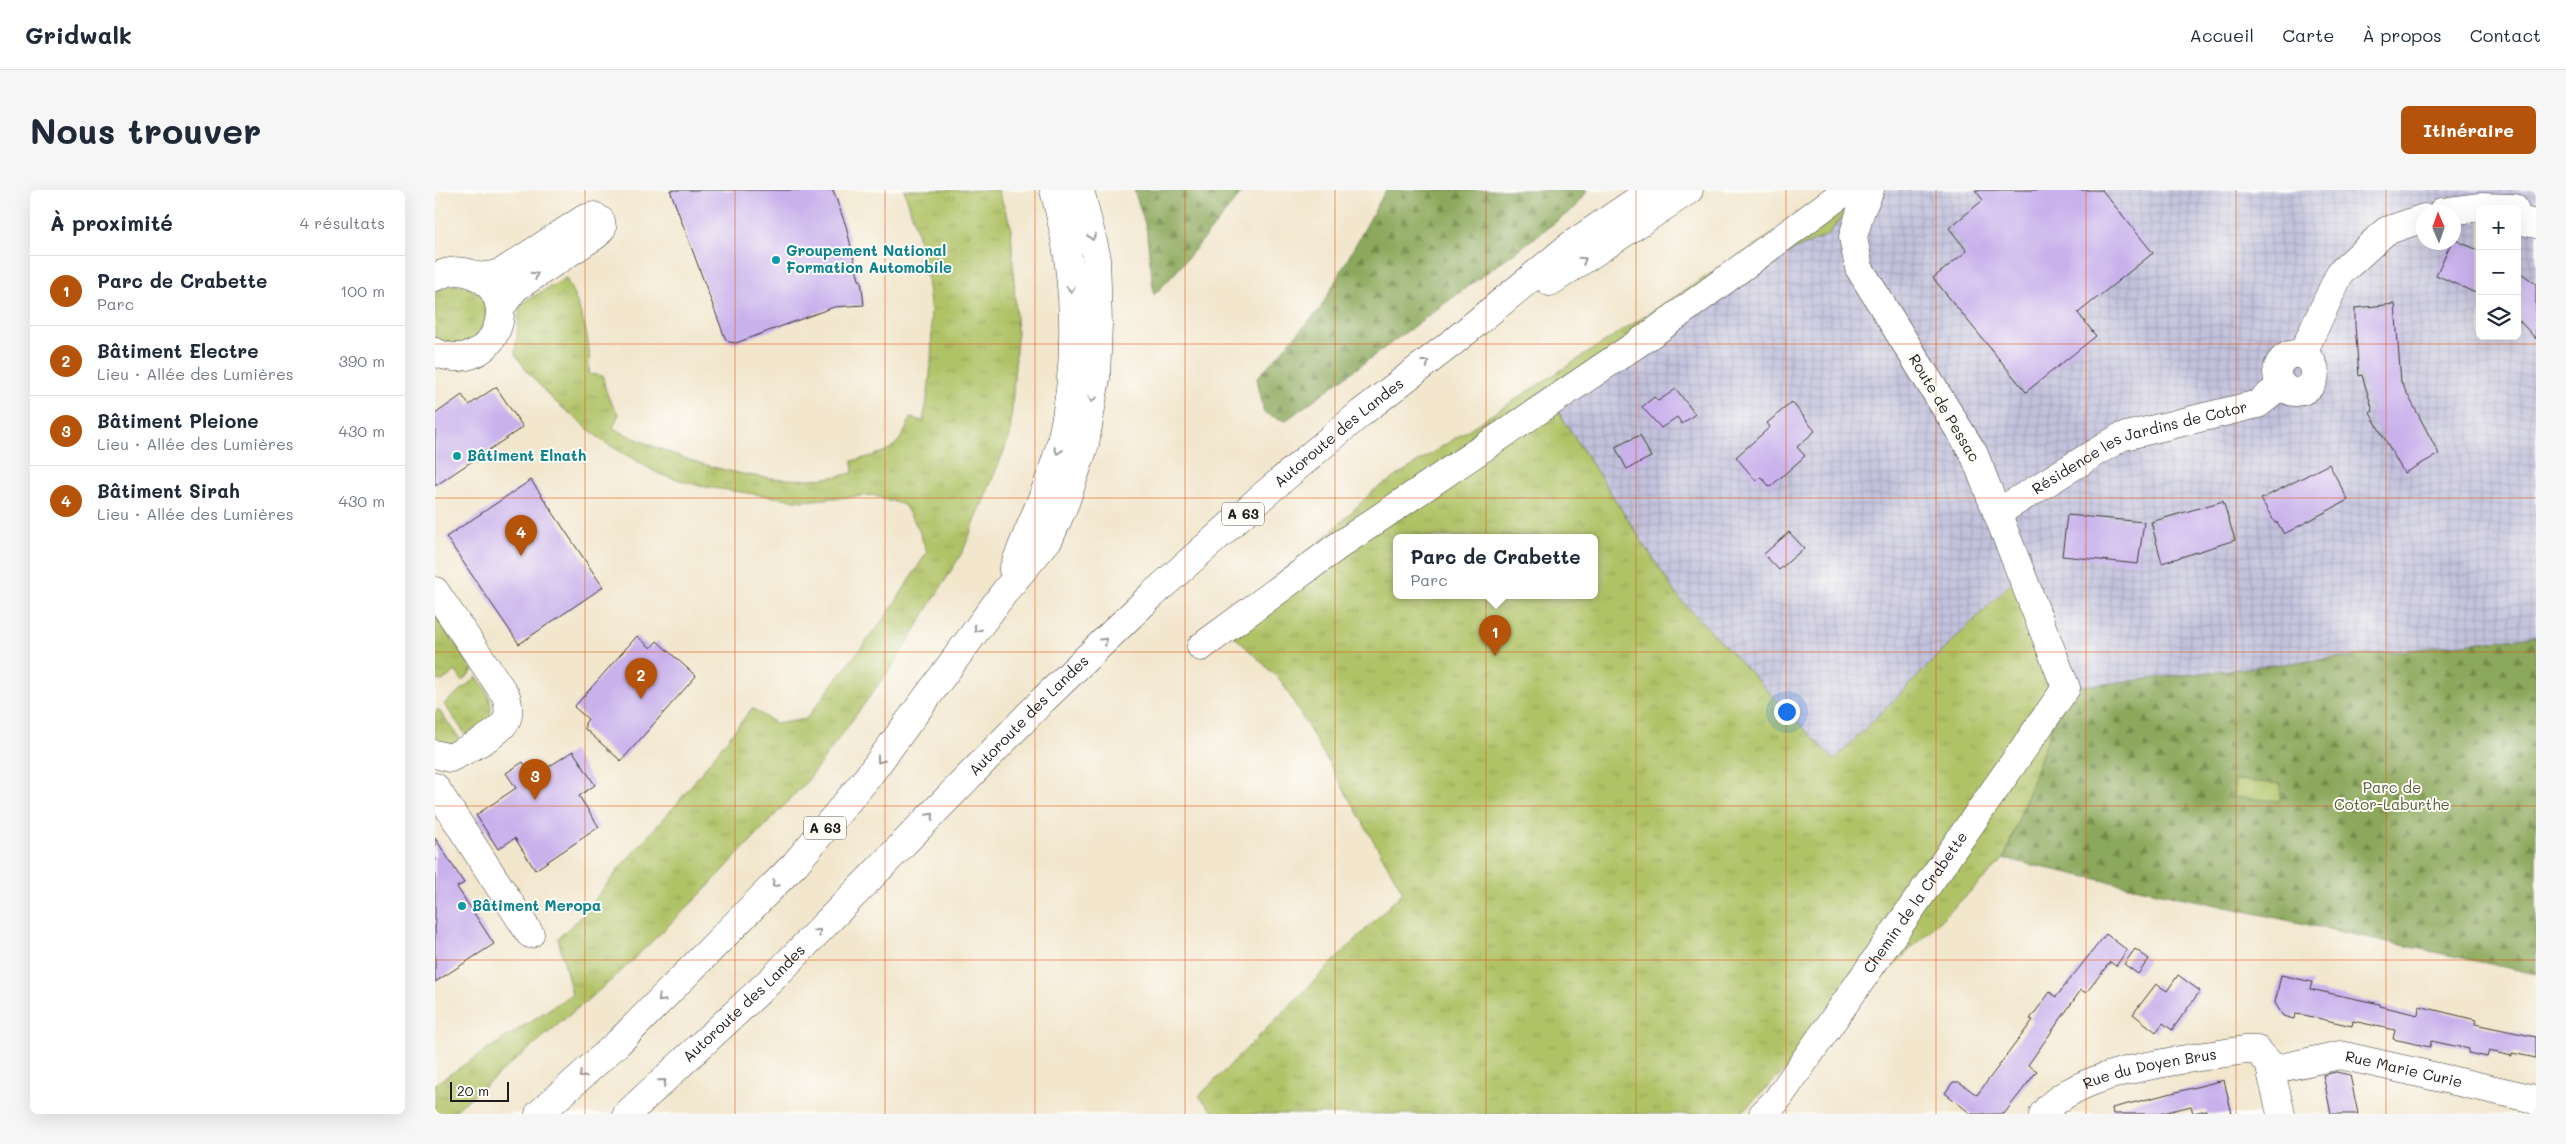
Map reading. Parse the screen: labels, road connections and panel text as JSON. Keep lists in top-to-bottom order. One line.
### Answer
{"streets":{"main road":["Route de Pessac","Autoroute des Landes","Résidence les Jardins de Cotor","A 63","Chemin de la Crabette","Rue Marie Curie","Rue du Doyen Brus"]},"crossings":[["Route de Pessac","Résidence les Jardins de Cotor"],["Route de Pessac","Chemin de la Crabette"],["Rue Marie Curie","Rue du Doyen Brus"]],"parks":["Parc de Cotor-Laburthe"],"places":["Groupement National Formation Automobile","Bâtiment Elnath","Bâtiment Meropa"],"scale_bar":"20 m","north":"top","page":{"header":"Gridwalk","nav":["Accueil","Carte","À propos","Contact"],"buttons":"Itinéraire","title":"Nous trouver","heading":["À proximité","4 résultats"],"map_buttons":["+","−"],"list":[{"mark":"1","name":"Parc de Crabette","note":"Parc","value":"100 m"},{"mark":"2","name":"Bâtiment Electre","note":"Lieu · Allée des Lumières","value":"390 m"},{"mark":"3","name":"Bâtiment Pleione","note":"Lieu · Allée des Lumières","value":"430 m"},{"mark":"4","name":"Bâtiment Sirah","note":"Lieu · Allée des Lumières","value":"430 m"}],"pins":["4","1","2","3"],"popup":["Parc de Crabette","Parc"],"scale":"20 m"}}
